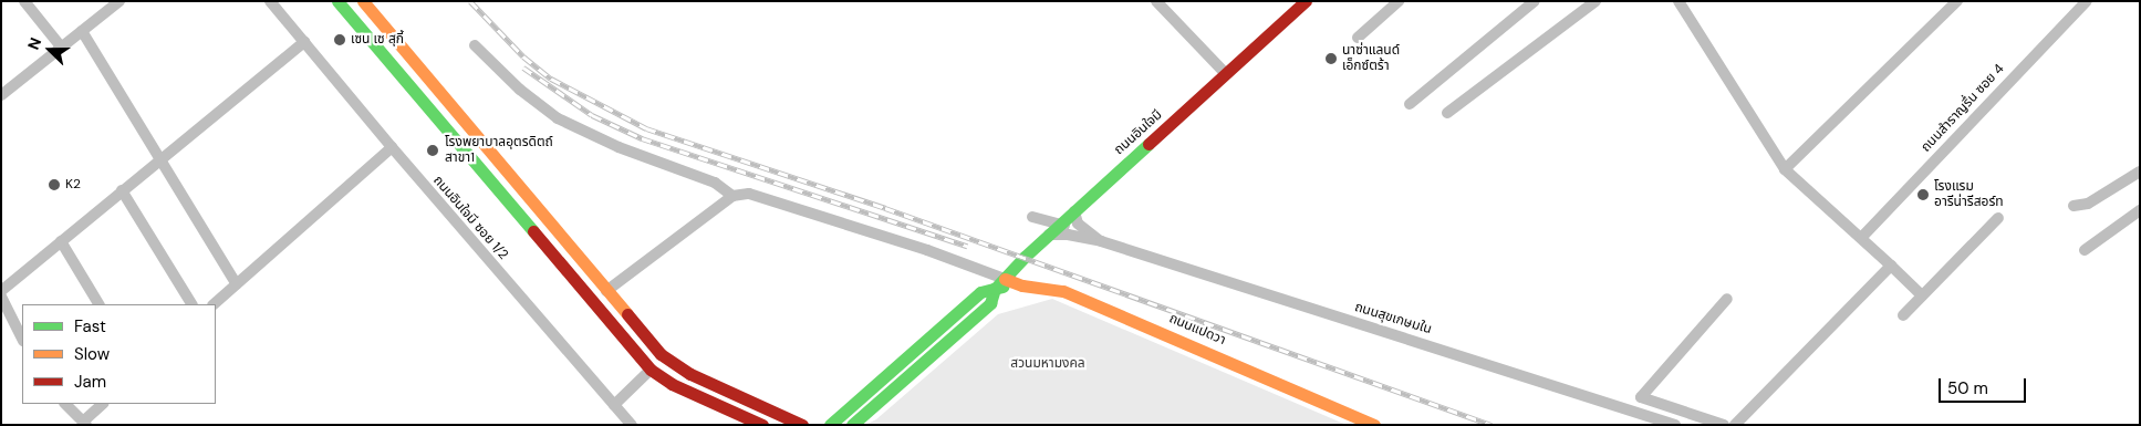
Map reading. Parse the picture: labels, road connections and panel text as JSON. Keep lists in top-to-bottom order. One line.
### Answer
{"streets":{"street":["ถนนสำราญรื่น ซอย 4","ถนนอินใจมี","ถนนอินใจมี ซอย 1/2","ถนนสุขเกษมใน","ถนนแปดวา"]},"crossings":[["ถนนอินใจมี","ถนนสุขเกษมใน"],["ถนนอินใจมี","ถนนแปดวา"]],"parks":["สวนมหามงคล"],"places":["เซน เซ สุกี้","นาซ่าแลนด์ เอ็กซ์ตร้า","โรงพยาบาลอุตรดิตถ์ สาขา1","K2","โรงแรม อารีน่ารีสอร์ท"],"legend":["Fast","Slow","Jam"],"scale_bar":"50 m","north":"left"}
